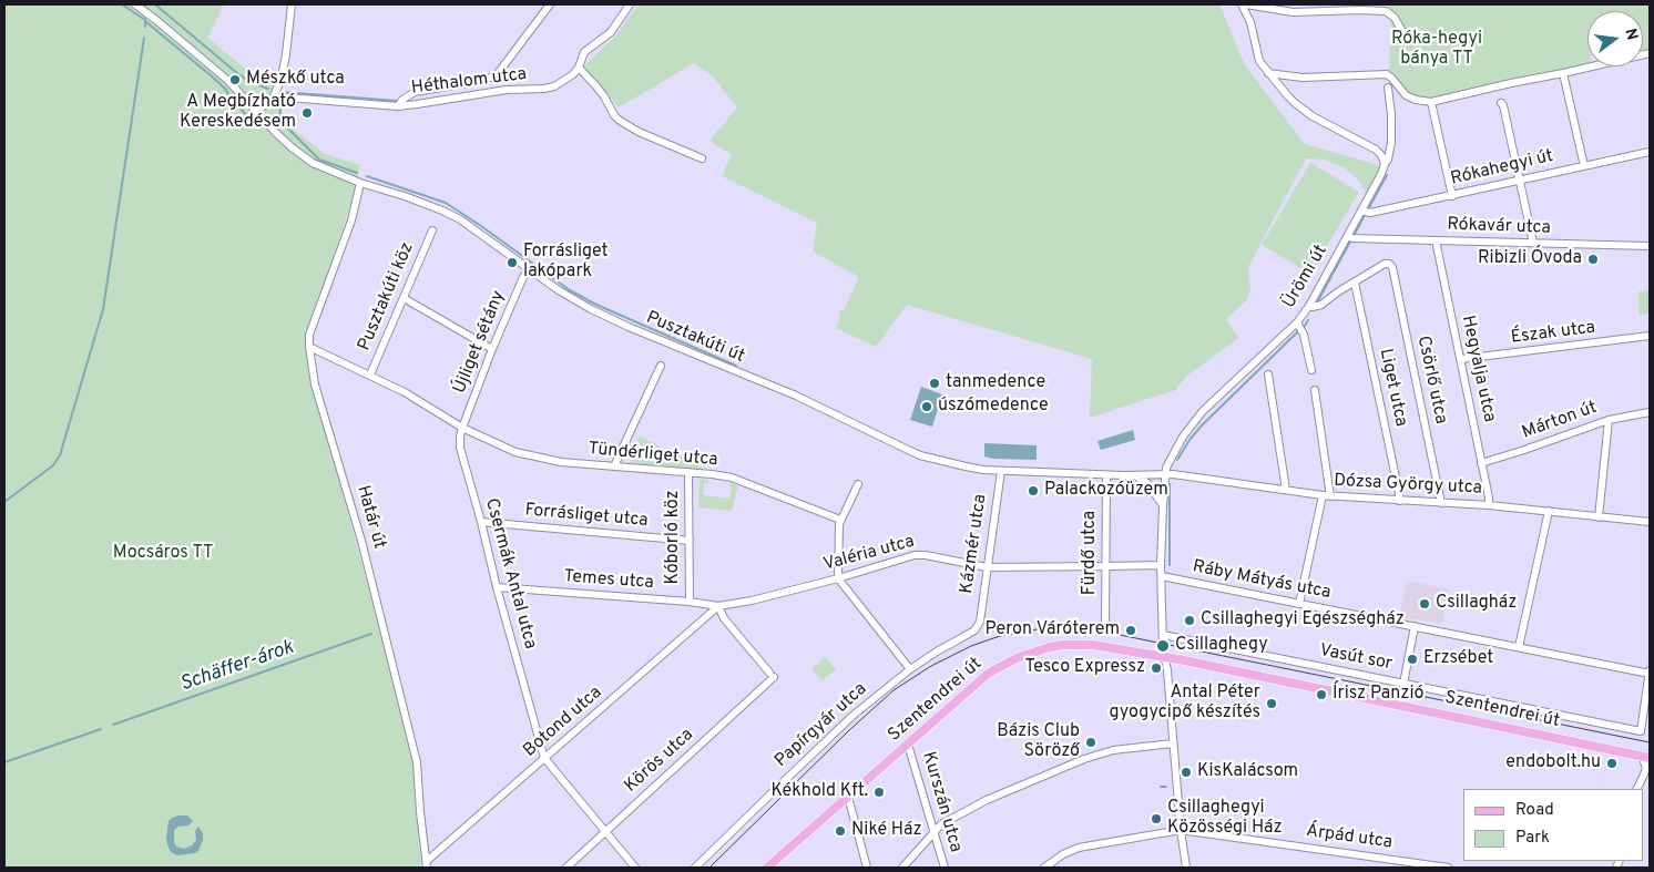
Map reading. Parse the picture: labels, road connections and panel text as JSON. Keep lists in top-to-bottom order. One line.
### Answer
{"streets":{"main road":["Szentendrei út"],"street":["Héthalom utca","Rókahegyi út","Rókavár utca","Ürömi út","Pusztakúti köz","Észak utca","Pusztakúti út","Újliget sétány","Hegyalja utca","Csörlő utca","Liget utca","Márton út","Tündérliget utca","Dózsa György utca","Forrásliget utca","Határ út","Kóborló köz","Kázmér utca","Fürdő utca","Valéria utca","Csermák Antal utca","Temes utca","Ráby Mátyás utca","Vasút sor","Botond utca","Papírgyár utca","Körös utca","Kurszán utca","Árpád utca"]},"crossings":[["Rókahegyi út","Ürömi út"],["Rókavár utca","Ürömi út"],["Rókavár utca","Hegyalja utca"],["Ürömi út","Pusztakúti út"],["Ürömi út","Dózsa György utca"],["Ürömi út","Valéria utca"],["Ürömi út","Ráby Mátyás utca"],["Ürömi út","Vasút sor"],["Ürömi út","Szentendrei út"],["Ürömi út","Árpád utca"],["Észak utca","Hegyalja utca"],["Pusztakúti út","Újliget sétány"],["Pusztakúti út","Dózsa György utca"],["Pusztakúti út","Határ út"],["Pusztakúti út","Kázmér utca"],["Újliget sétány","Tündérliget utca"],["Újliget sétány","Csermák Antal utca"],["Hegyalja utca","Márton út"],["Hegyalja utca","Dózsa György utca"],["Csörlő utca","Liget utca"],["Csörlő utca","Dózsa György utca"],["Liget utca","Dózsa György utca"],["Tündérliget utca","Kóborló köz"],["Tündérliget utca","Csermák Antal utca"],["Forrásliget utca","Kóborló köz"],["Forrásliget utca","Csermák Antal utca"],["Határ út","Botond utca"],["Kóborló köz","Temes utca"],["Kázmér utca","Valéria utca"],["Kázmér utca","Papírgyár utca"],["Fürdő utca","Valéria utca"],["Valéria utca","Temes utca"],["Valéria utca","Botond utca"],["Valéria utca","Körös utca"],["Csermák Antal utca","Temes utca"],["Csermák Antal utca","Botond utca"],["Csermák Antal utca","Körös utca"],["Temes utca","Botond utca"],["Temes utca","Körös utca"],["Ráby Mátyás utca","Vasút sor"],["Szentendrei út","Kurszán utca"],["Botond utca","Körös utca"]],"water":["Schäffer-árok"],"parks":["Róka-hegyi bánya TT","Mocsáros TT"],"places":["Mészkő utca","A Megbízható Kereskedésem","Ribizli Óvoda","Forrásliget lakópark","tanmedence","úszómedence","Palackozóüzem","Csillagház","Csillaghegyi Egészségház","Peron Váróterem","Csillaghegy","Erzsébet","Tesco Expressz","Írisz Panzió","Antal Péter gyogycipő készítés","Bázis Club Söröző","endobolt.hu","KisKalácsom","Kékhold Kft.","Csillaghegyi Közösségi Ház","Niké Ház"],"legend":["Road","Park"],"north":"right"}
